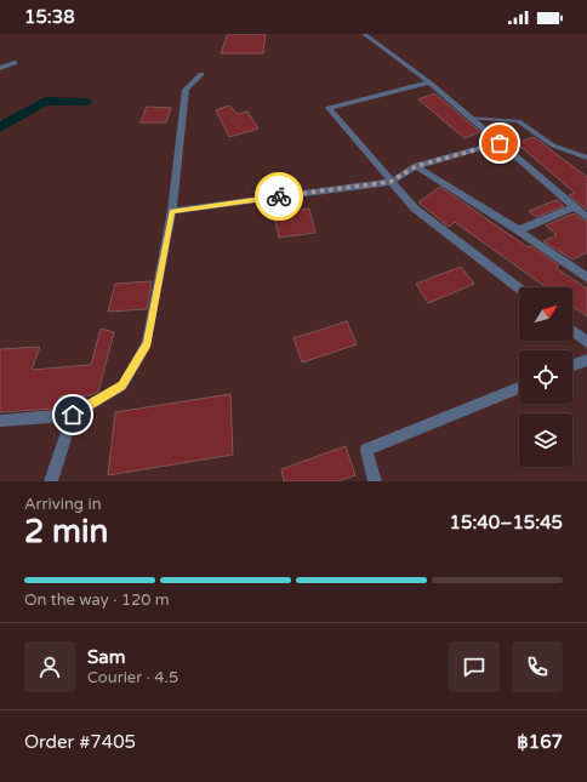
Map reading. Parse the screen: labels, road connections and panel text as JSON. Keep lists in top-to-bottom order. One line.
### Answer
{"north":"top right","page":{"status":"15:38","heading":["2 min","Arriving in","15:40–15:45"],"panel":["Sam","Courier · 4.5","Order #7405","฿167"],"bar":"On the way · 120 m"}}
